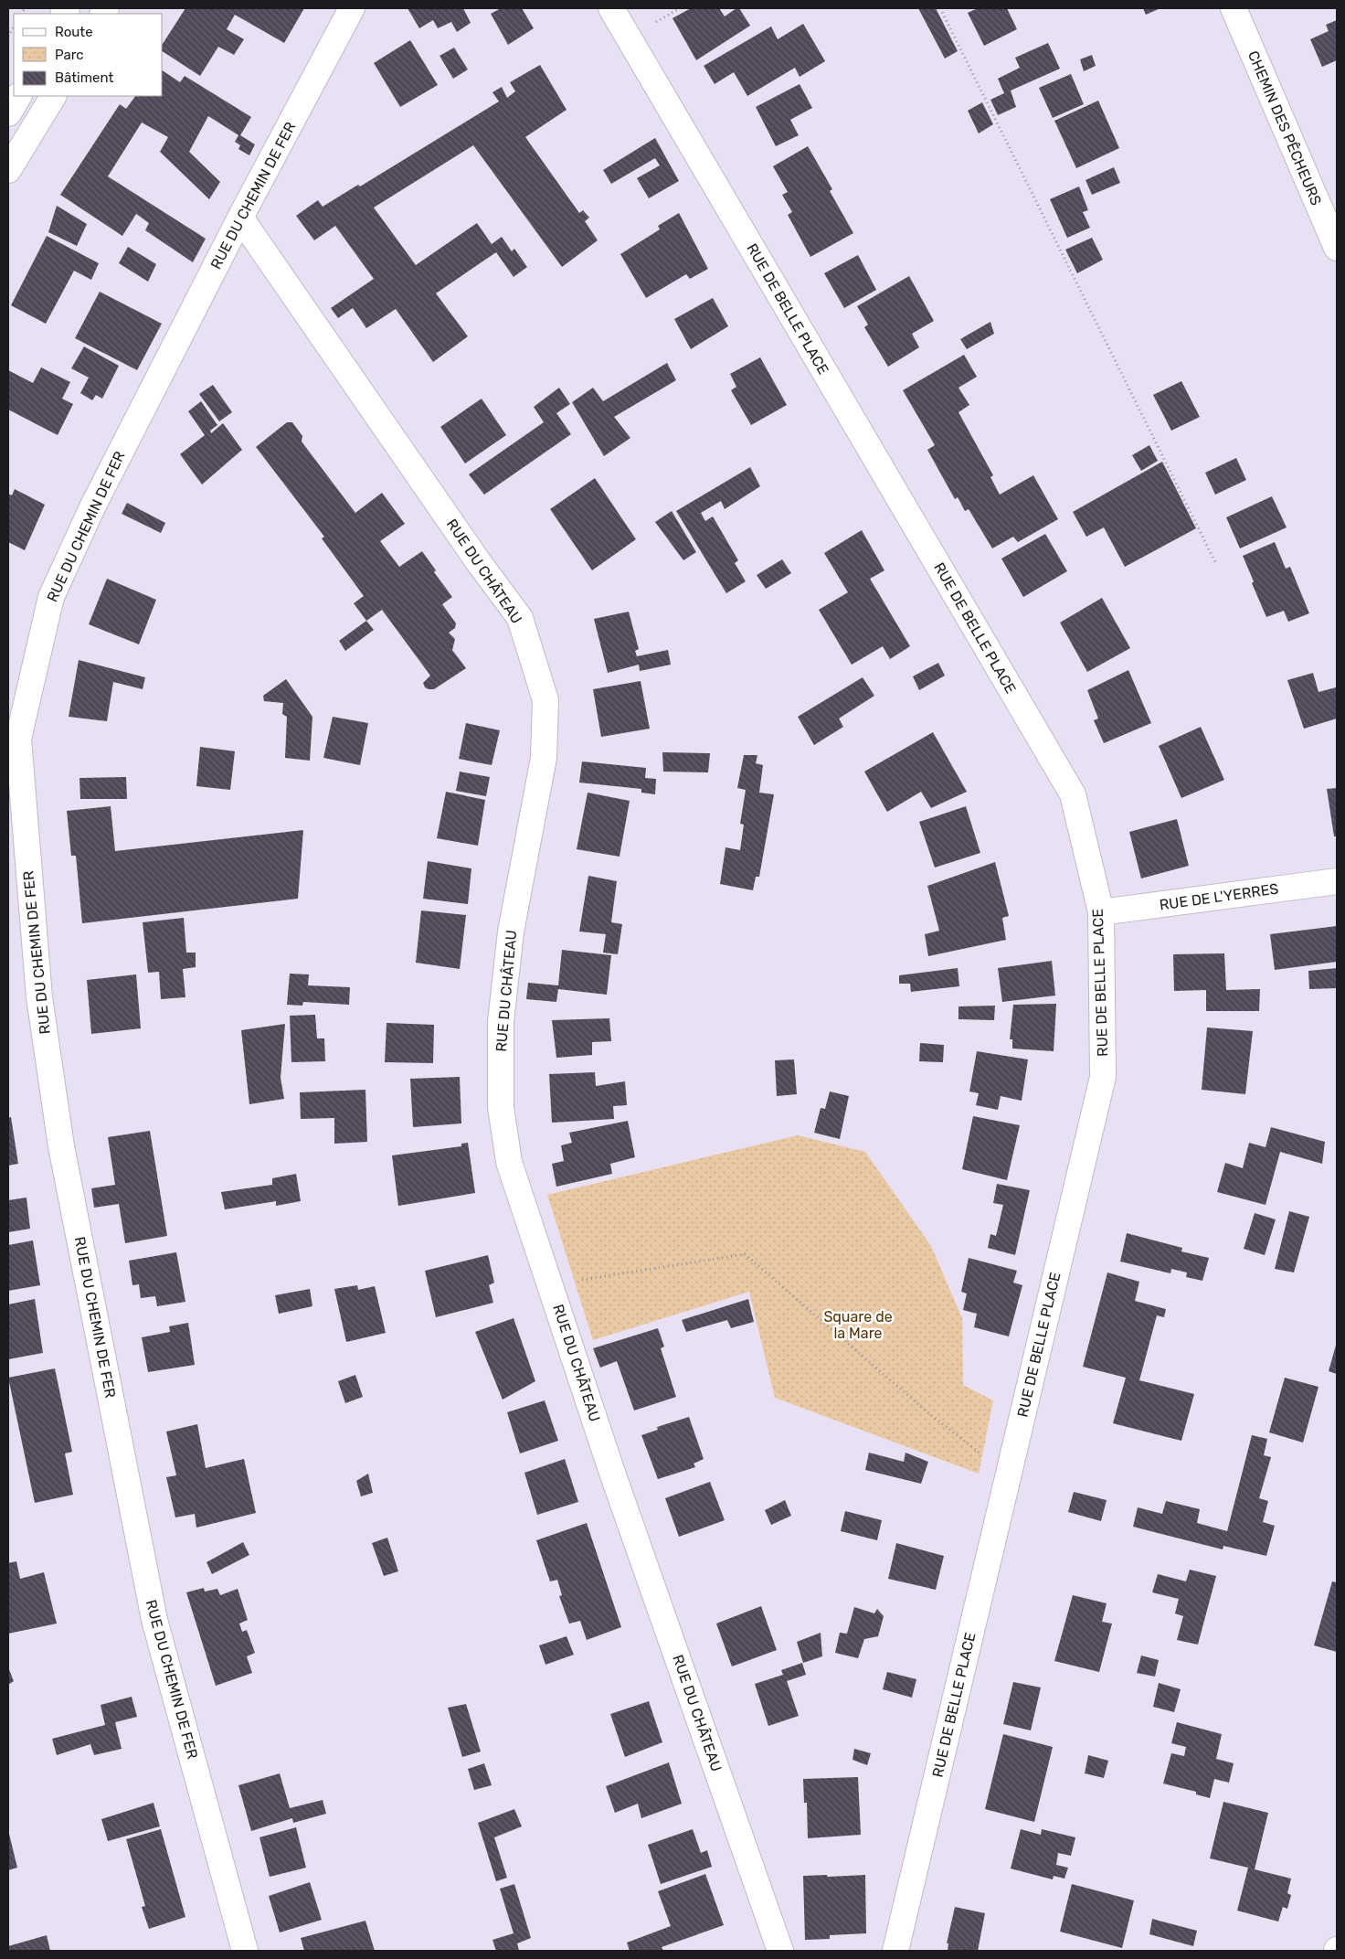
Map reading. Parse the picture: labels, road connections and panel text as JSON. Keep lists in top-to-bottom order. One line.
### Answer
{"streets":{"main road":["CHEMIN DES PÊCHEURS","RUE DU CHEMIN DE FER","RUE DE BELLE PLACE","RUE DU CHÂTEAU","RUE DE L'YERRES"]},"crossings":[["RUE DU CHEMIN DE FER","RUE DU CHÂTEAU"],["RUE DE BELLE PLACE","RUE DE L'YERRES"]],"parks":["Square de la Mare"],"legend":["Route","Parc","Bâtiment"]}
